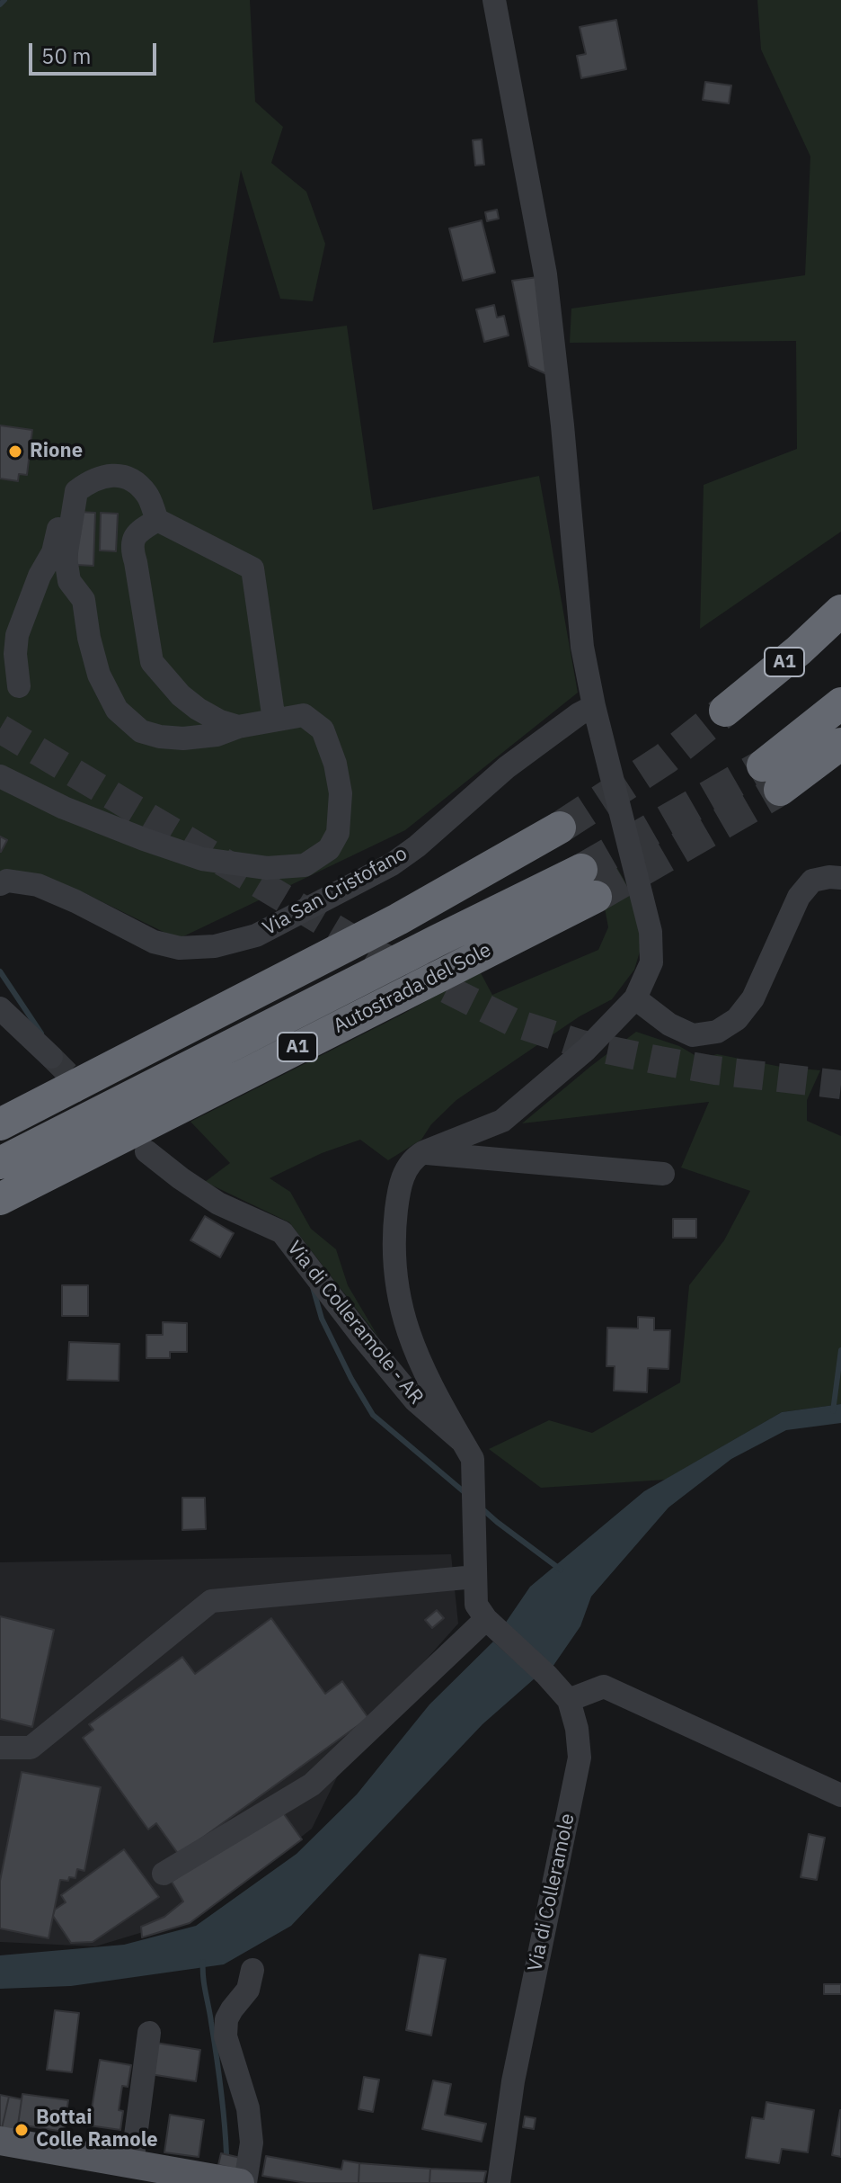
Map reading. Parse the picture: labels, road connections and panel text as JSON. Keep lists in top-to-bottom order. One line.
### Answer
{"streets":{"highway":["A1","Autostrada del Sole"],"street":["Via San Cristofano","Via di Colleramole - AR","Via di Colleramole"]},"places":["Rione","Bottai Colle Ramole"],"scale_bar":"50 m"}
